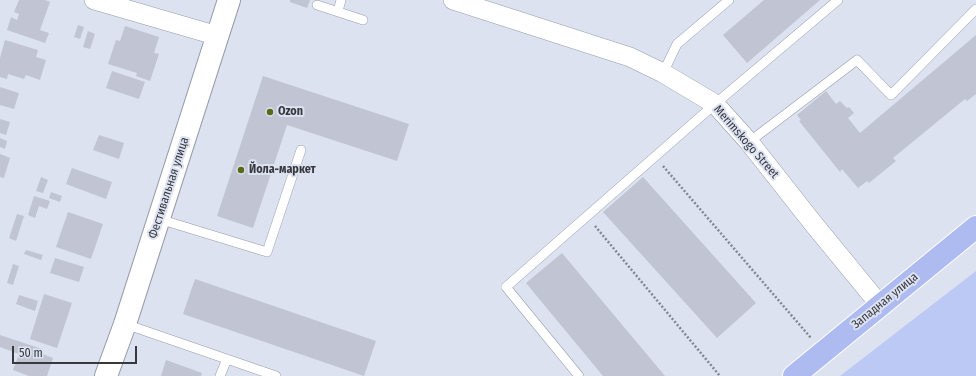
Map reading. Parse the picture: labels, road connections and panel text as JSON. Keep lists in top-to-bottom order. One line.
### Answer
{"streets":{"main road":["Западная улица"],"street":["Merimskogo Street","Фестивальная улица"]},"crossings":[["Merimskogo Street","Западная улица"]],"places":["Ozon","Йола-маркет"],"scale_bar":"50 m"}
